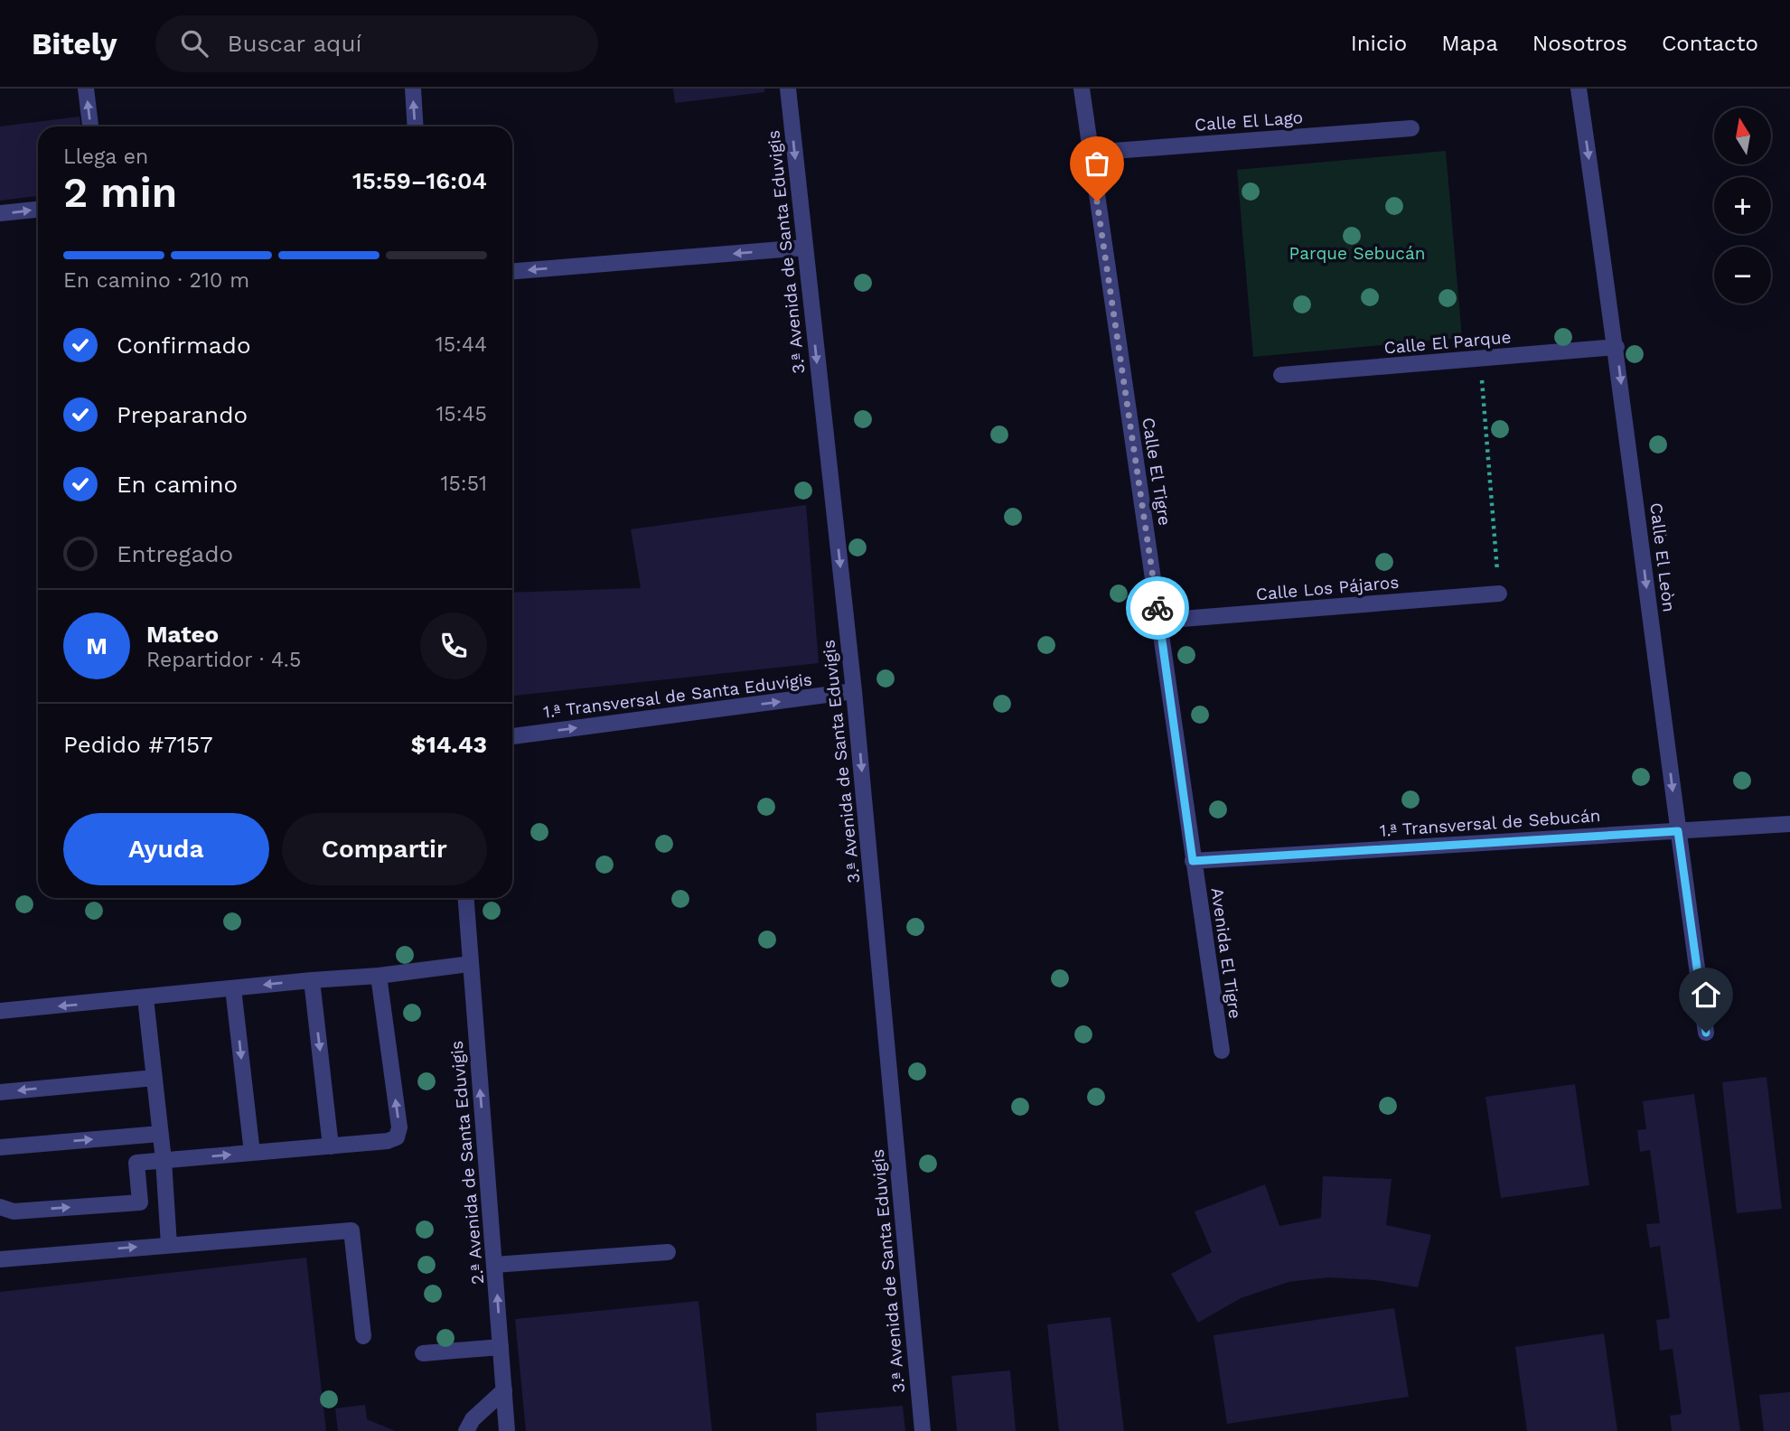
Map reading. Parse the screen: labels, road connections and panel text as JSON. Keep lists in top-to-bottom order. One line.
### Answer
{"streets":{"street":["Calle El Lago","3.ª Avenida de Santa Eduvigis","Calle El Parque","Calle El Tigre","Calle El Leòn","Calle Los Pájaros","1.ª Transversal de Santa Eduvigis","1.ª Transversal de Sebucán","Avenida El Tigre","2.ª Avenida de Santa Eduvigis"]},"crossings":[["Calle El Lago","Calle El Tigre"],["3.ª Avenida de Santa Eduvigis","1.ª Transversal de Santa Eduvigis"],["Calle El Parque","Calle El Leòn"],["Calle El Tigre","Calle Los Pájaros"],["Calle El Tigre","1.ª Transversal de Sebucán"],["Calle El Tigre","Avenida El Tigre"],["Calle El Leòn","1.ª Transversal de Sebucán"],["1.ª Transversal de Sebucán","Avenida El Tigre"]],"one_way":["3.ª Avenida de Santa Eduvigis","Calle El Leòn","1.ª Transversal de Santa Eduvigis","2.ª Avenida de Santa Eduvigis"],"parks":["Parque Sebucán"],"north":"top","page":{"header":"Bitely","search":"Buscar aquí","nav":["Inicio","Mapa","Nosotros","Contacto"],"map_buttons":["+","−"],"heading":["2 min","Llega en","15:59–16:04"],"panel":["Mateo","Repartidor · 4.5","Pedido #7157","$14.43"],"bar":"En camino · 210 m","list":[["Confirmado","15:44"],["Preparando","15:45"],["En camino","15:51"],"Entregado"],"round":"M","buttons":["Ayuda","Compartir"]}}
